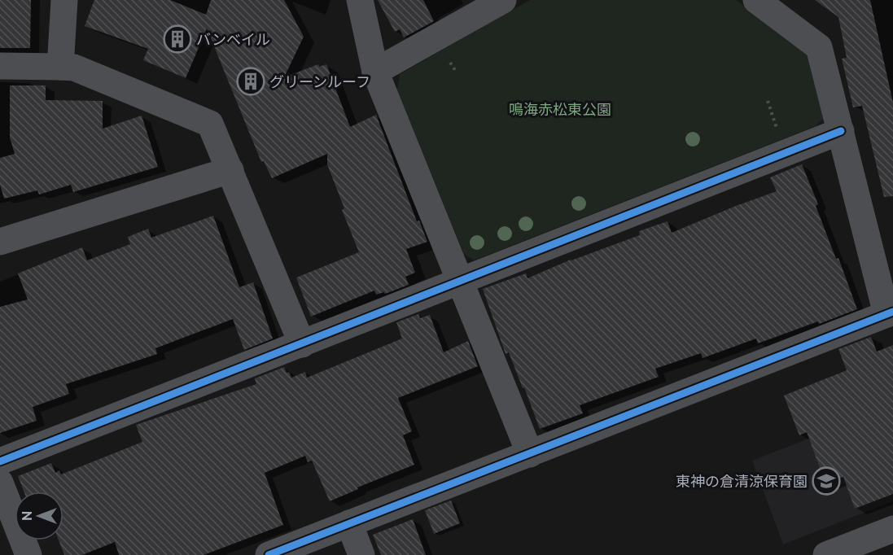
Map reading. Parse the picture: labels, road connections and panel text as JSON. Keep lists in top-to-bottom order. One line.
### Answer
{"parks":["鳴海赤松東公園"],"places":{"building":["バンベイル","グリーンルーフ"],"school or university":["東神の倉清涼保育園"]},"north":"left"}
